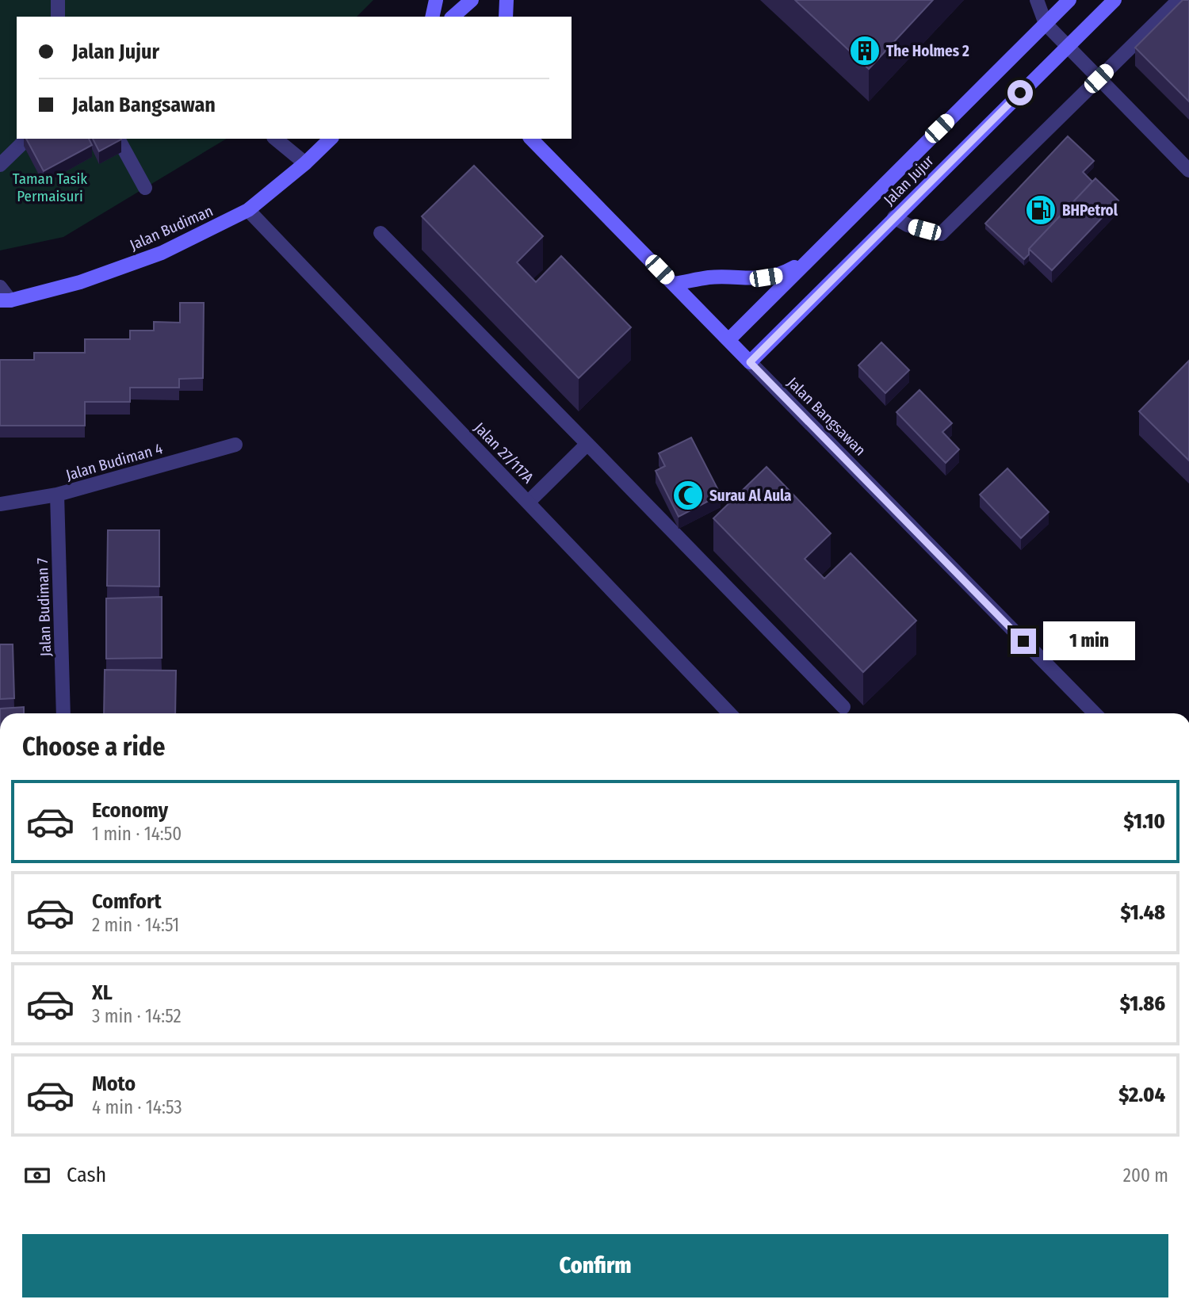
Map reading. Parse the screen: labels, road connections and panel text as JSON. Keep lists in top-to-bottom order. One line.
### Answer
{"streets":{"street":["Jalan Jujur","Jalan Budiman","Jalan Bangsawan","Jalan 27/117A","Jalan Budiman 4","Jalan Budiman 7"]},"crossings":[["Jalan Jujur","Jalan Bangsawan"],["Jalan Budiman","Jalan 27/117A"],["Jalan Budiman 4","Jalan Budiman 7"]],"parks":["Taman Tasik Permaisuri"],"places":{"building":["The Holmes 2"],"fuel station":["BHPetrol"],"mosque":["Surau Al Aula"]},"page":{"banner":["Jalan Jujur","Jalan Bangsawan"],"bubble":"1 min","heading":"Choose a ride","list":[{"name":"Economy","note":"1 min · 14:50","value":"$1.10"},{"name":"Comfort","note":"2 min · 14:51","value":"$1.48"},{"name":"XL","note":"3 min · 14:52","value":"$1.86"},{"name":"Moto","note":"4 min · 14:53","value":"$2.04"}],"pay":["Cash","200 m"],"buttons":"Confirm"}}
